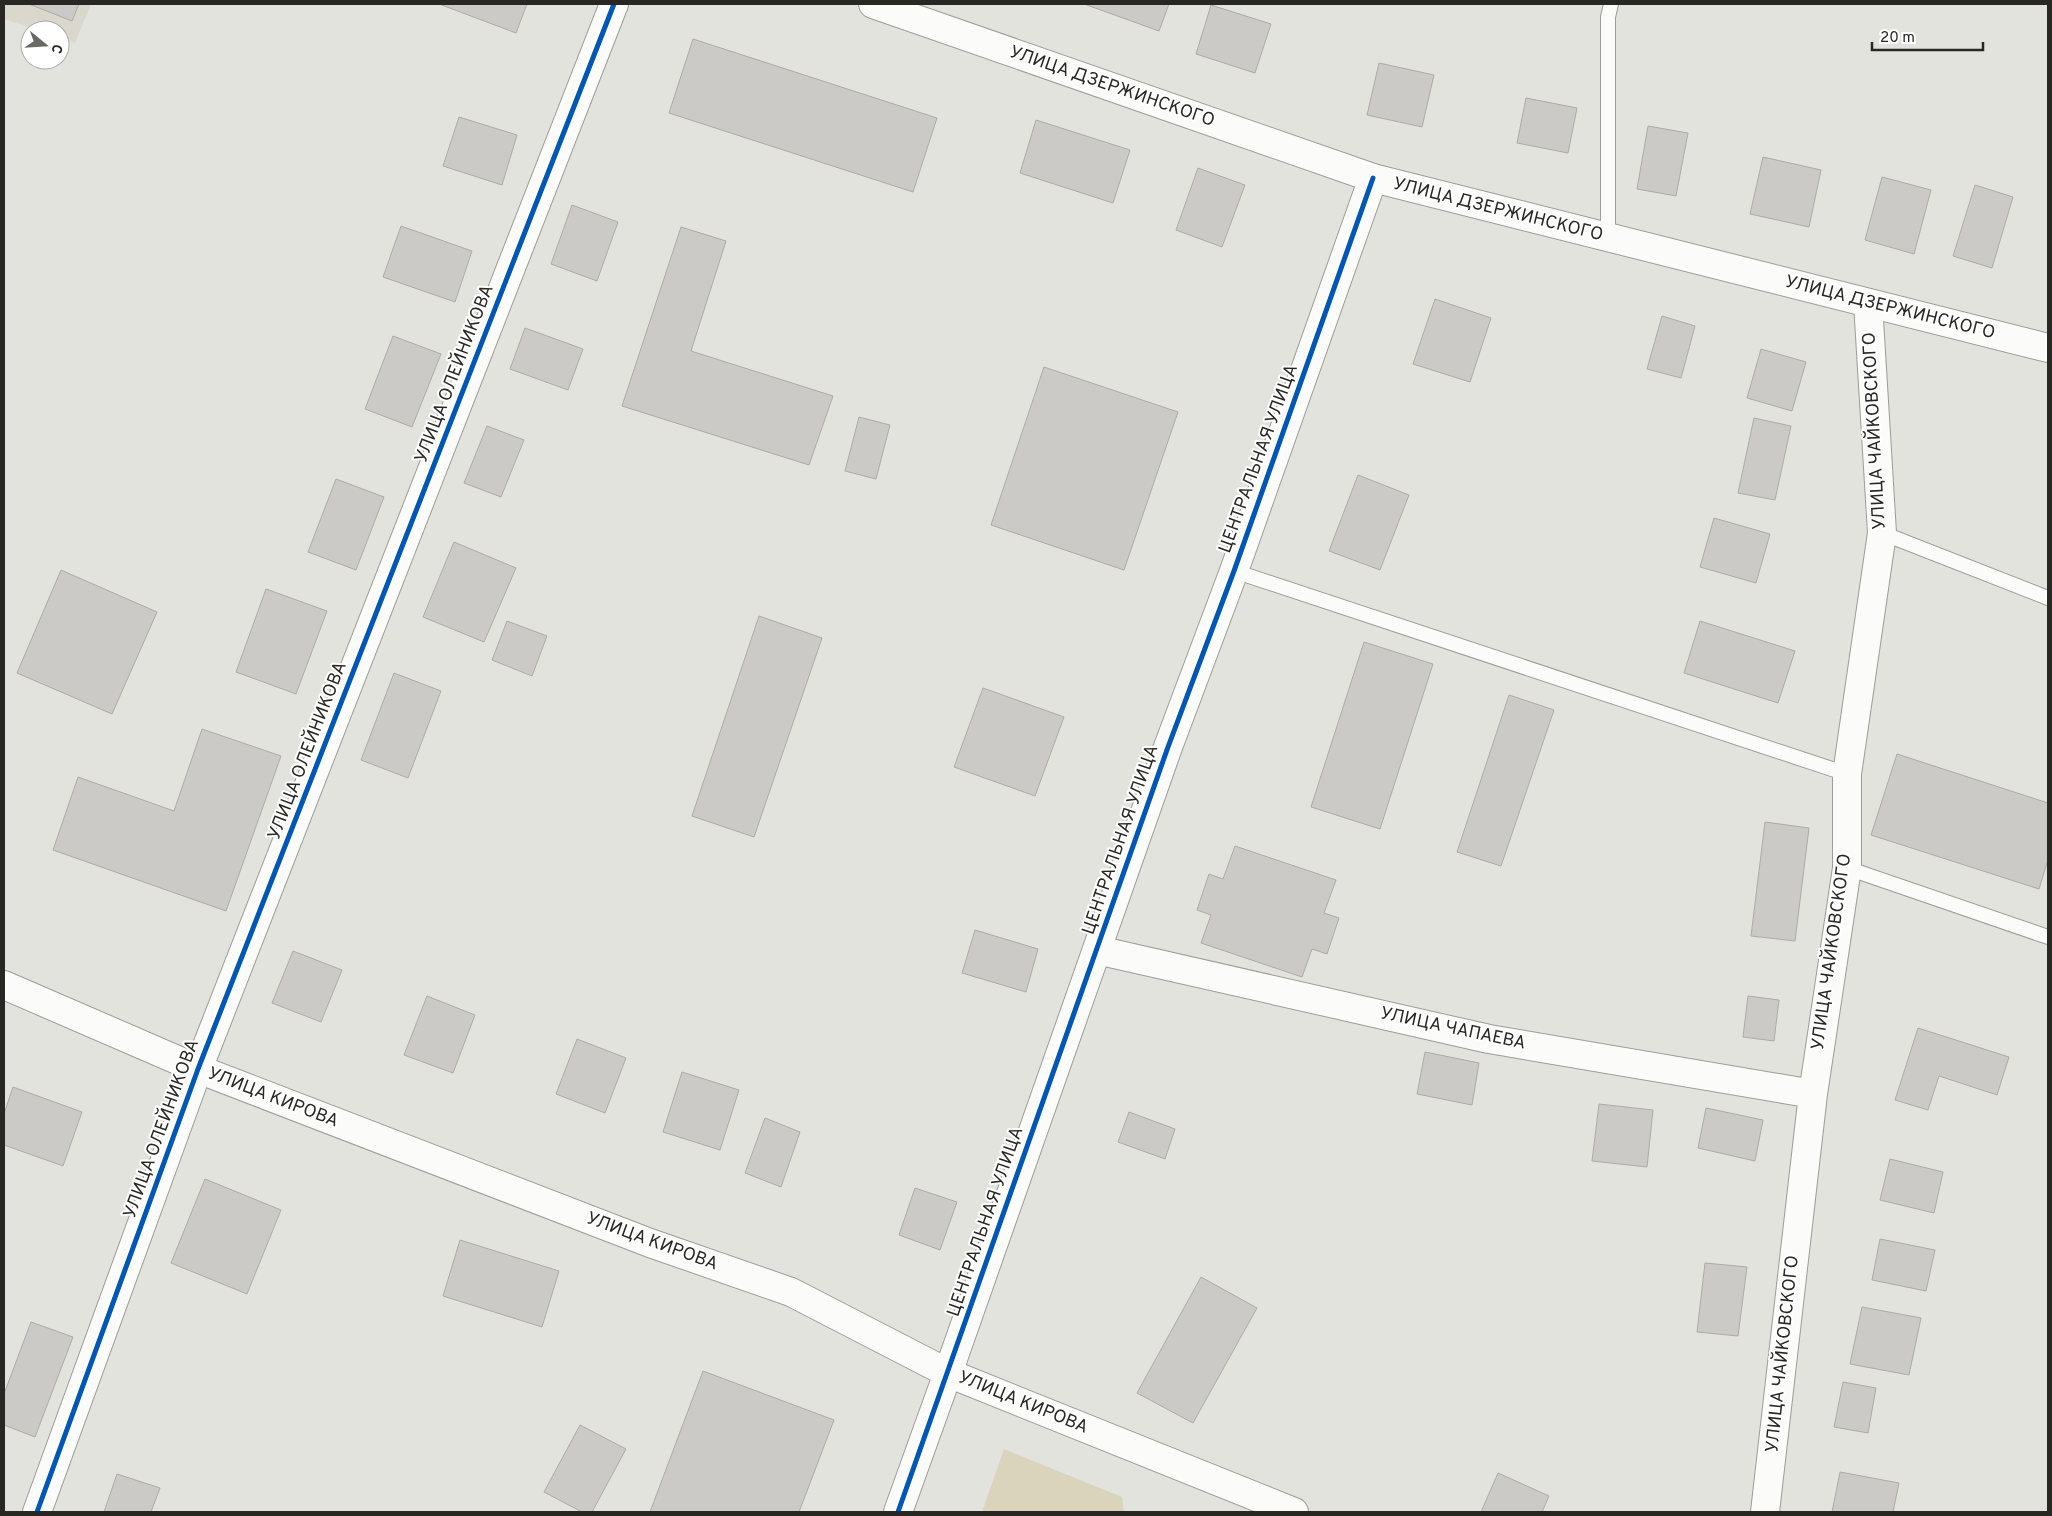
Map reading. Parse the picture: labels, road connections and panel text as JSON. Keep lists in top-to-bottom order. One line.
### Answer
{"streets":{"street":["УЛИЦА ДЗЕРЖИНСКОГО","УЛИЦА ОЛЕЙНИКОВА","УЛИЦА ЧАЙКОВСКОГО","ЦЕНТРАЛЬНАЯ УЛИЦА","УЛИЦА ЧАПАЕВА","УЛИЦА КИРОВА"]},"crossings":[["УЛИЦА ДЗЕРЖИНСКОГО","УЛИЦА ЧАЙКОВСКОГО"],["УЛИЦА ДЗЕРЖИНСКОГО","ЦЕНТРАЛЬНАЯ УЛИЦА"],["УЛИЦА ОЛЕЙНИКОВА","УЛИЦА КИРОВА"],["УЛИЦА ЧАЙКОВСКОГО","УЛИЦА ЧАПАЕВА"],["ЦЕНТРАЛЬНАЯ УЛИЦА","УЛИЦА ЧАПАЕВА"],["ЦЕНТРАЛЬНАЯ УЛИЦА","УЛИЦА КИРОВА"]],"scale_bar":"20 m","north":"right"}
